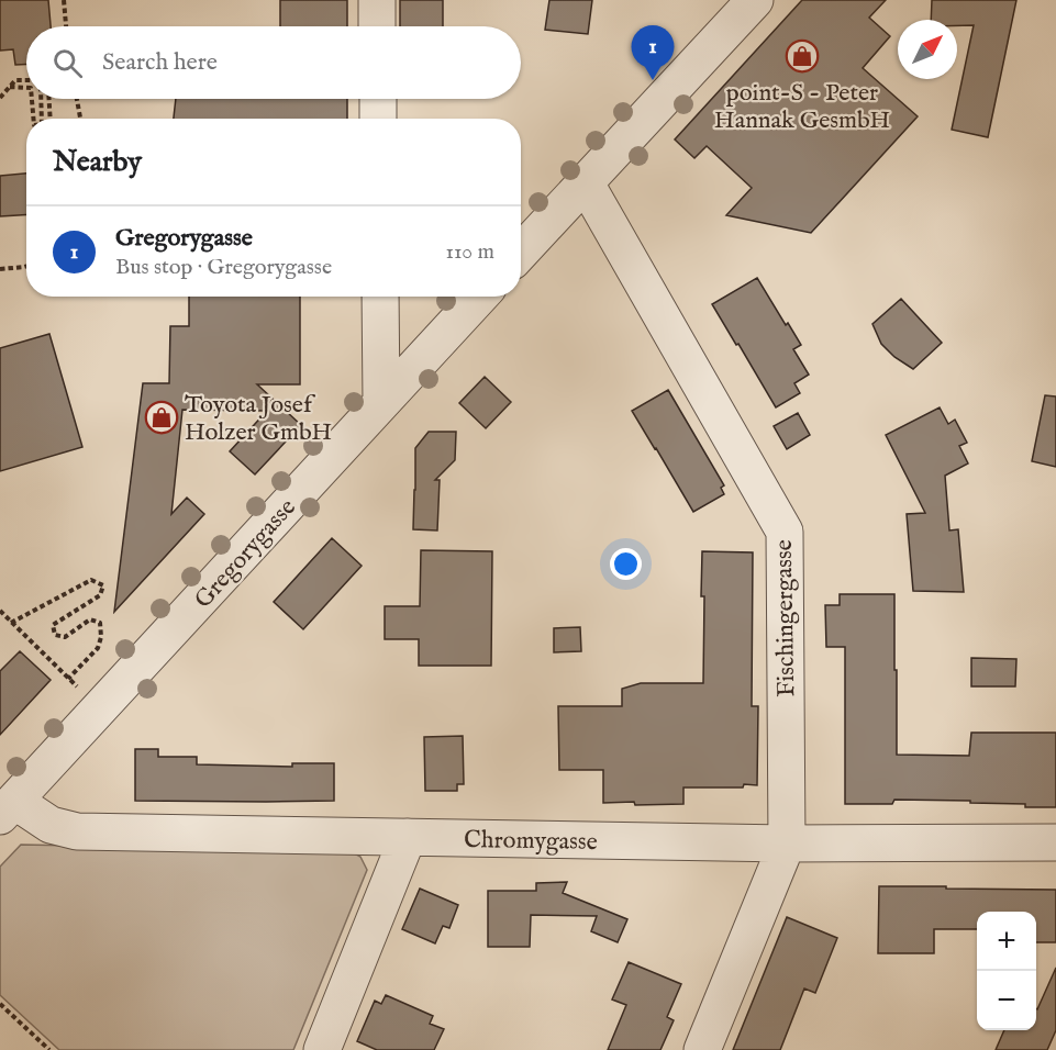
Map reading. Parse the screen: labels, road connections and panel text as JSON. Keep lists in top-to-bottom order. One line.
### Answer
{"streets":{"street":["Gregorygasse","Fischingergasse","Chromygasse"]},"crossings":[["Gregorygasse","Chromygasse"],["Fischingergasse","Chromygasse"]],"places":{"shop":["point-S - Peter Hannak GesmbH","Toyota Josef Holzer GmbH"]},"north":"top right","page":{"pins":"1","search":"Search here","heading":"Nearby","list":[{"mark":"1","name":"Gregorygasse","note":"Bus stop · Gregorygasse","value":"110 m"}],"map_buttons":["+","−"]}}
